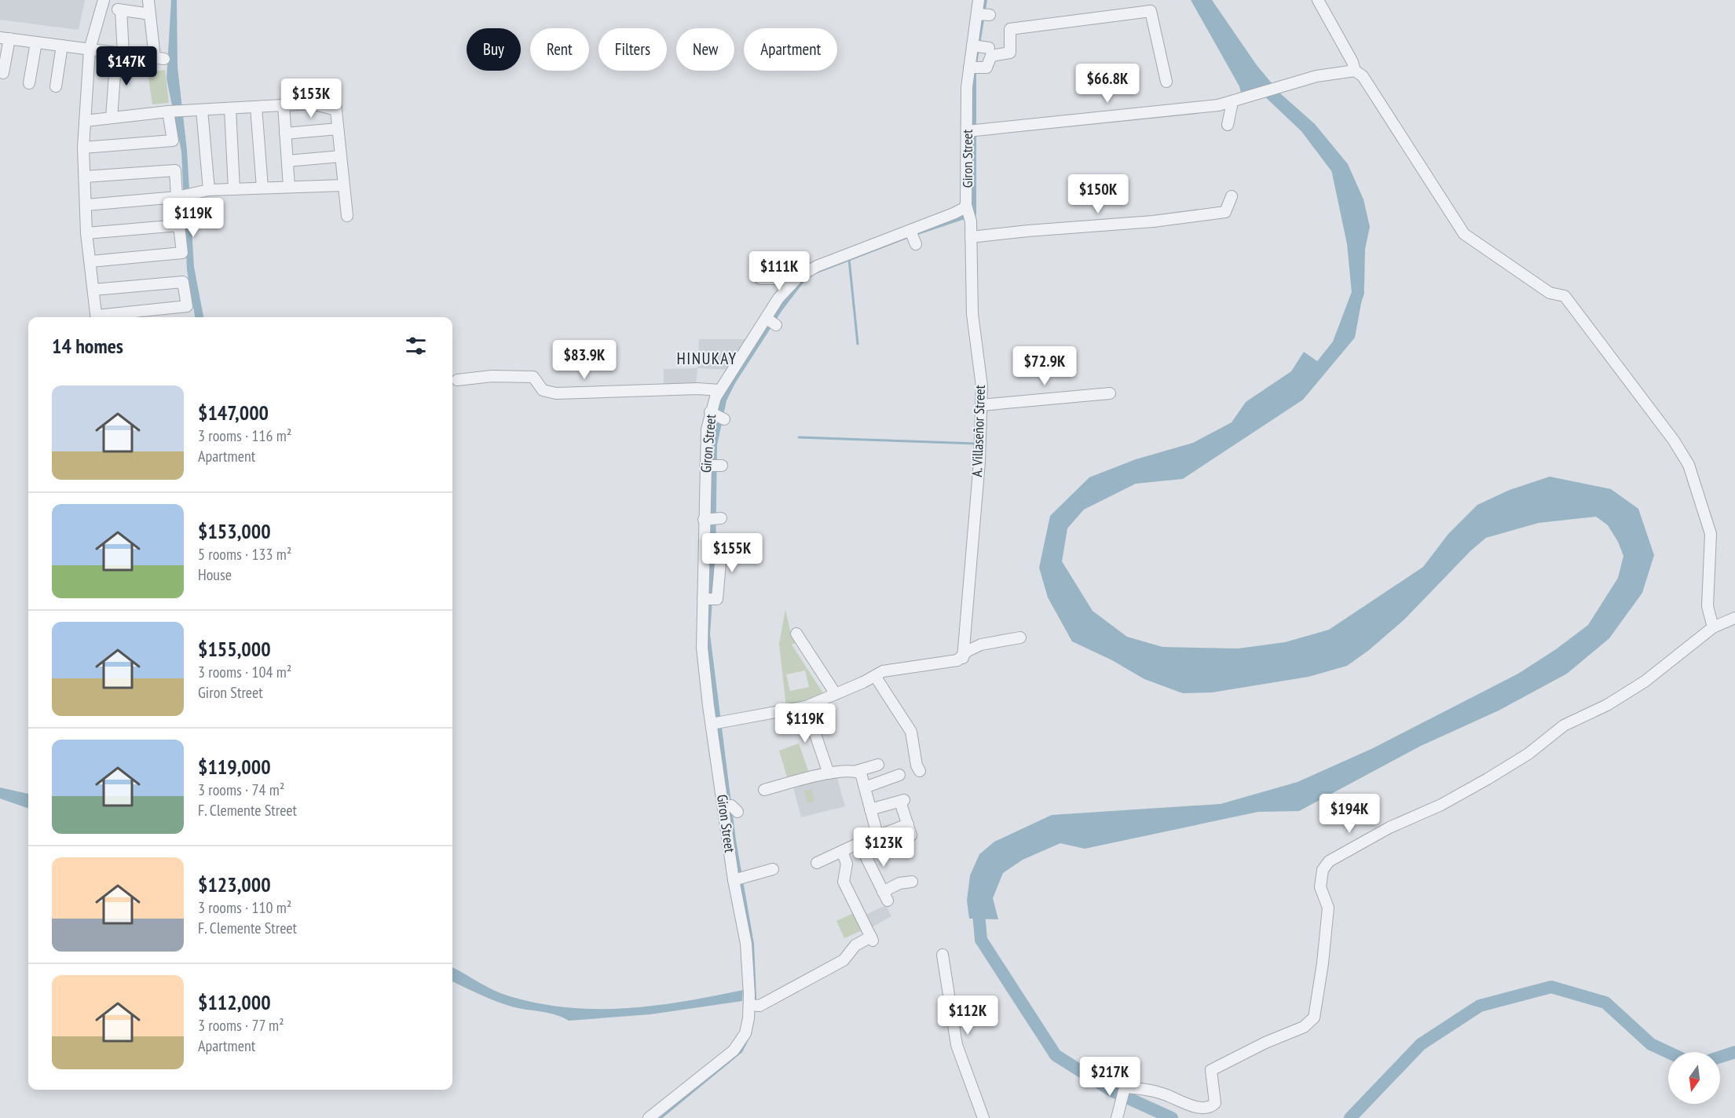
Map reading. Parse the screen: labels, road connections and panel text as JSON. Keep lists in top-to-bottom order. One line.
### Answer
{"streets":{"street":["Giron Street","A. Villaseñor Street"]},"crossings":[["Giron Street","A. Villaseñor Street"]],"districts":["HINUKAY"],"north":"bottom","page":{"chip":["Buy","Rent","Filters","New","Apartment"],"price":["$147K","$66.8K","$153K","$150K","$119K","$111K","$83.9K","$72.9K","$155K","$119K","$194K","$123K","$112K","$217K"],"heading":"14 homes","list":[{"name":"$147,000","note":"3 rooms · 116 m² · Apartment"},{"name":"$153,000","note":"5 rooms · 133 m² · House"},{"name":"$155,000","note":"3 rooms · 104 m² · Giron Street"},{"name":"$119,000","note":"3 rooms · 74 m² · F. Clemente Street"},{"name":"$123,000","note":"3 rooms · 110 m² · F. Clemente Street"},{"name":"$112,000","note":"3 rooms · 77 m² · Apartment"}]}}
